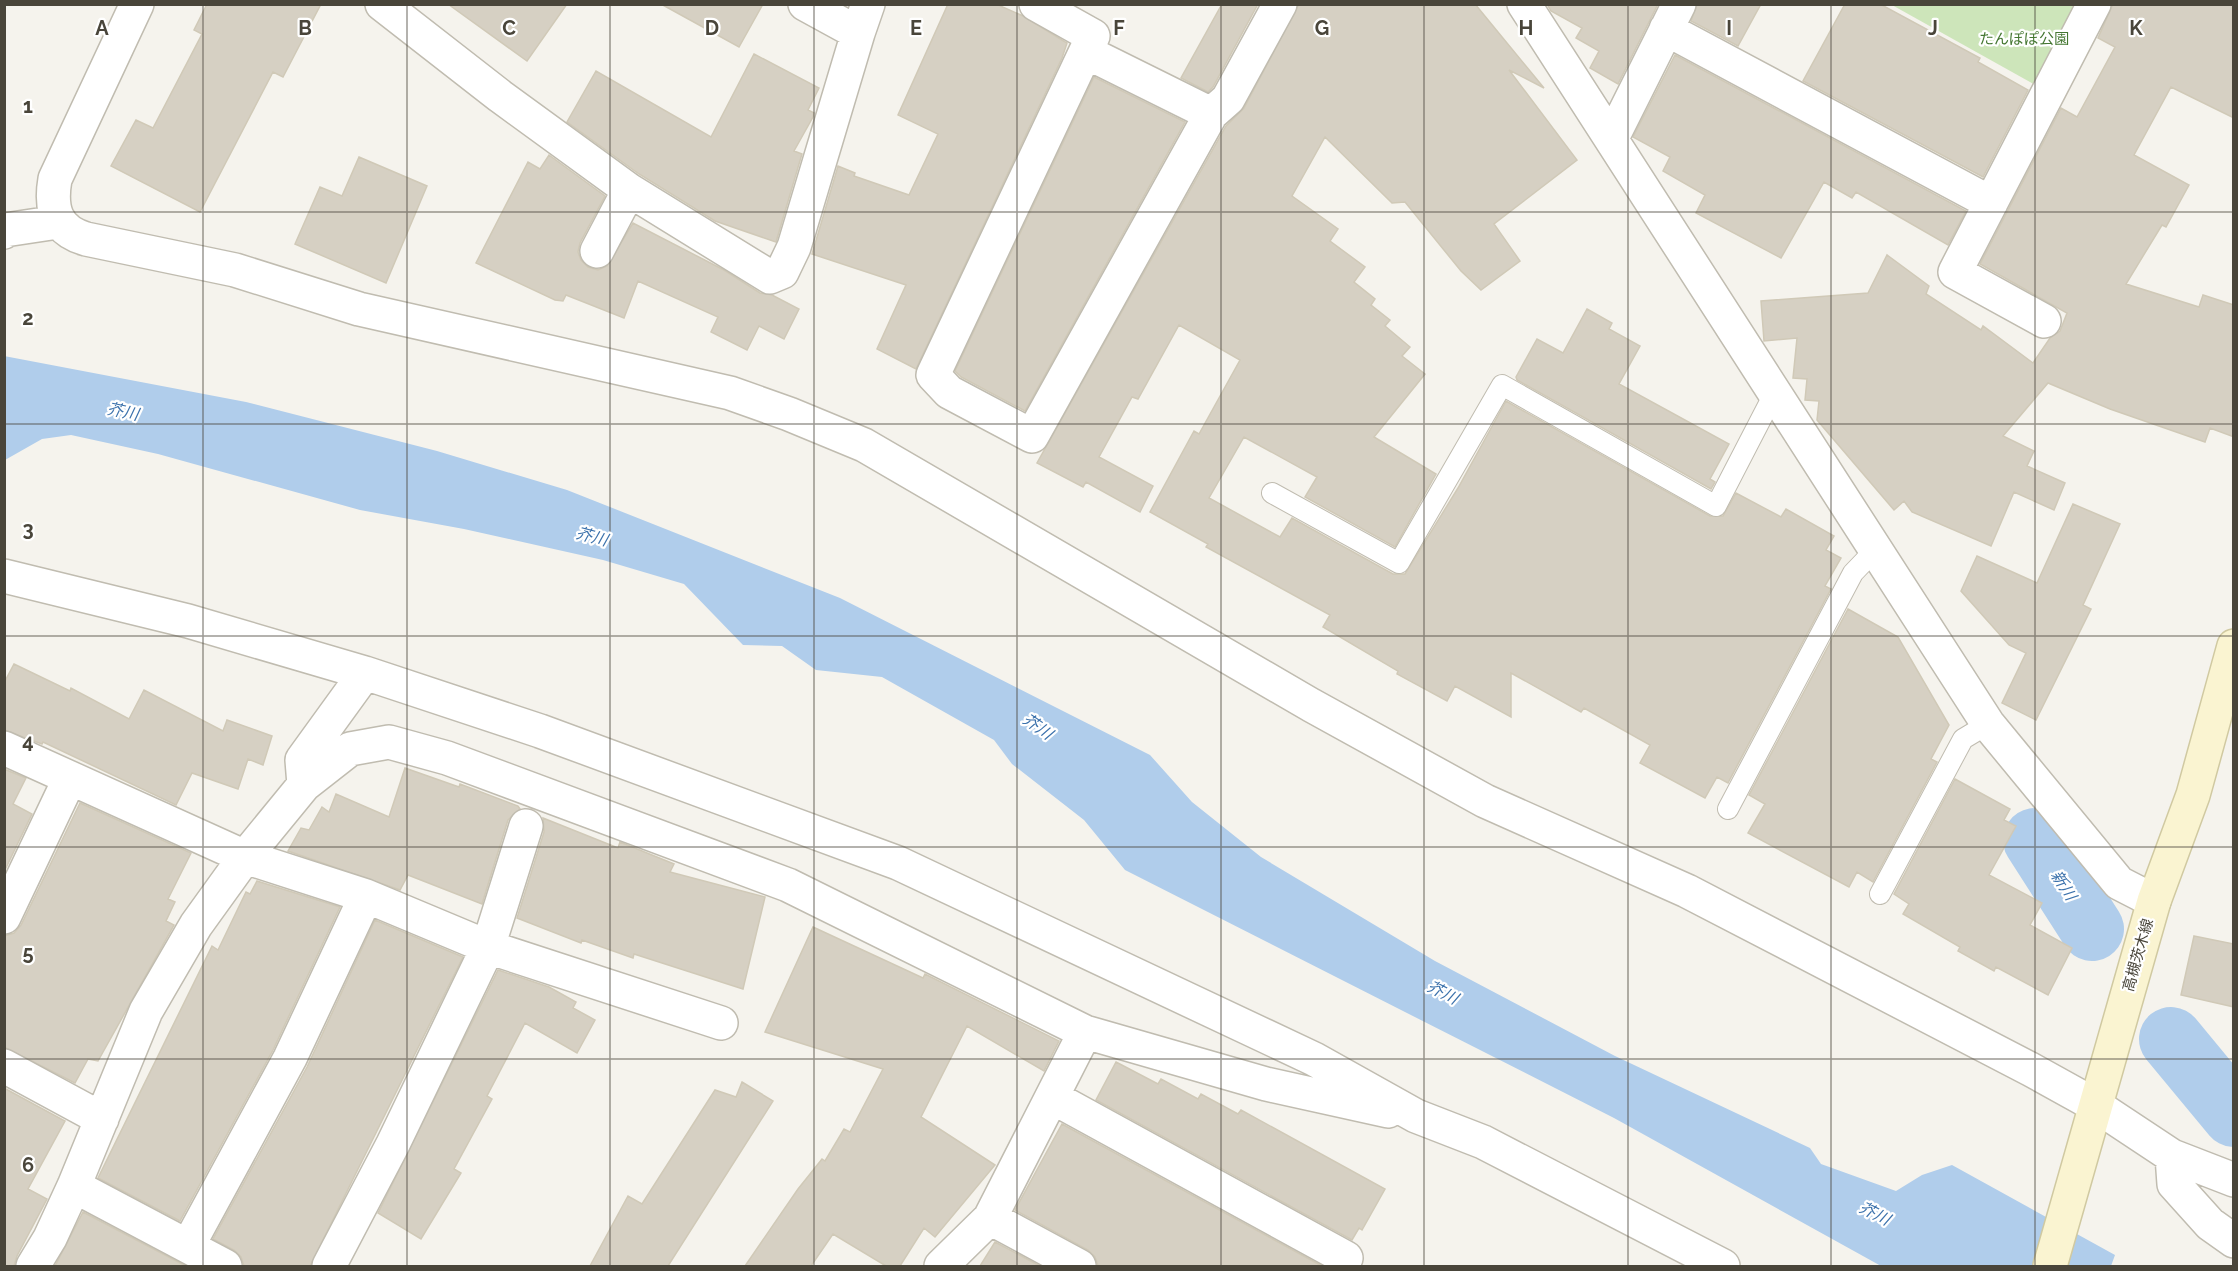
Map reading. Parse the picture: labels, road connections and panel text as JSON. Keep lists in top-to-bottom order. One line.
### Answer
{"streets":{"main road":["高槻茨木線"]},"water":["芥川","新川"],"parks":["たんぽぽ公園"],"grid":{"columns":["A","B","C","D","E","F","G","H","I","J","K"],"rows":["1","2","3","4","5","6"]}}
